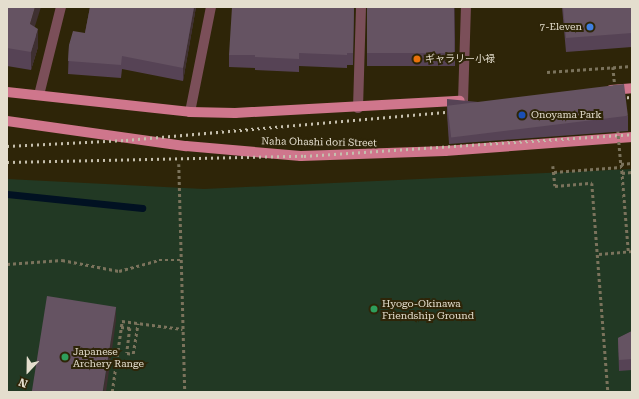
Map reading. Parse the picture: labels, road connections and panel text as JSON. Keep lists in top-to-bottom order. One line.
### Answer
{"streets":{"main road":["Naha Ohashi dori Street"]},"places":["7-Eleven","ギャラリー小禄","Onoyama Park","Hyogo-Okinawa Friendship Ground","Japanese Archery Range"],"north":"bottom"}
